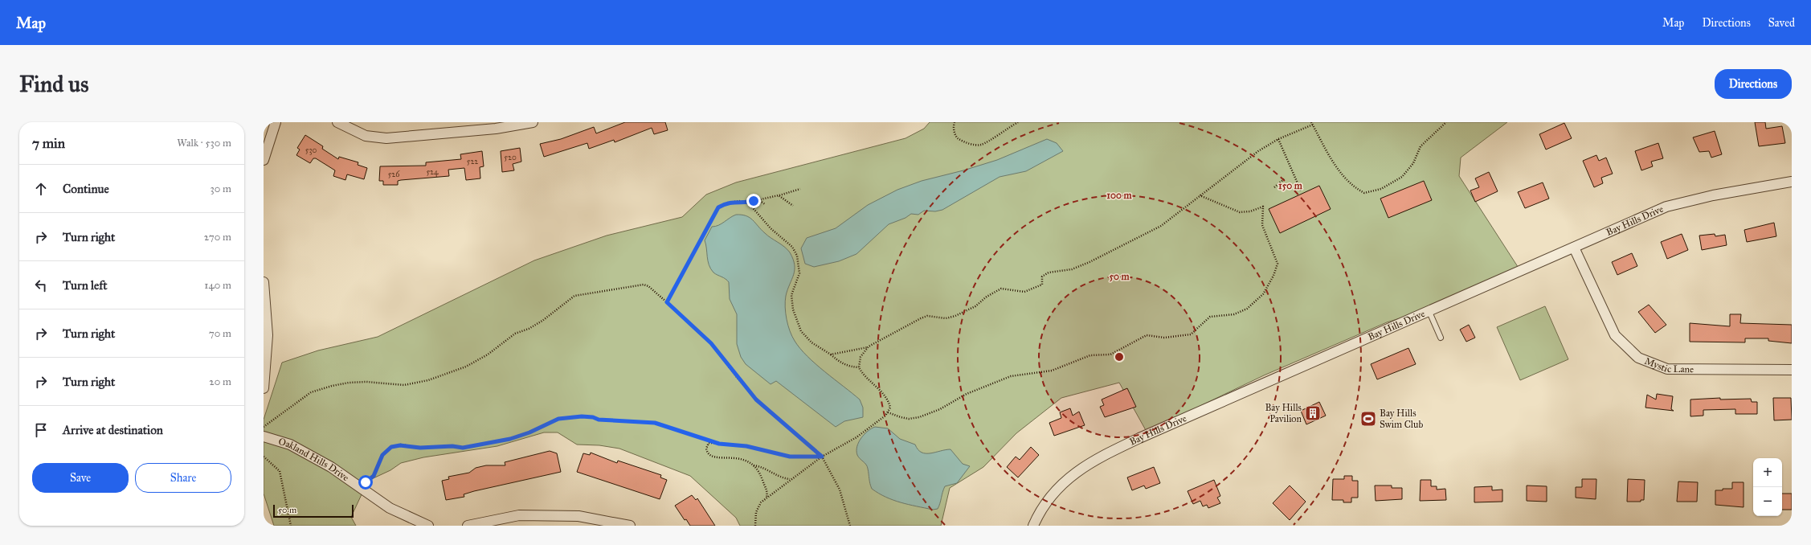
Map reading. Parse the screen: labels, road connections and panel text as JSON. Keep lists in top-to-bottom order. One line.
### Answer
{"streets":{"street":["Bay Hills Drive","Mystic Lane","Oakland Hills Drive"]},"crossings":[["Bay Hills Drive","Mystic Lane"]],"places":{"building":["Bay Hills Pavilion"],"sports":["Bay Hills Swim Club"]},"house_numbers":["530","520","522","524","526"],"scale_bar":"50 m","page":{"header":"Map","nav":["Map","Directions","Saved"],"buttons":["Directions",["Save","Share"]],"title":"Find us","heading":["7 min","Walk · 530 m"],"list":[["Continue","30 m"],["Turn right","270 m"],["Turn left","140 m"],["Turn right","70 m"],["Turn right","20 m"],"Arrive at destination"],"map_buttons":["+","−"],"scale":"50 m"},"rings":["150 m","100 m","50 m"]}
